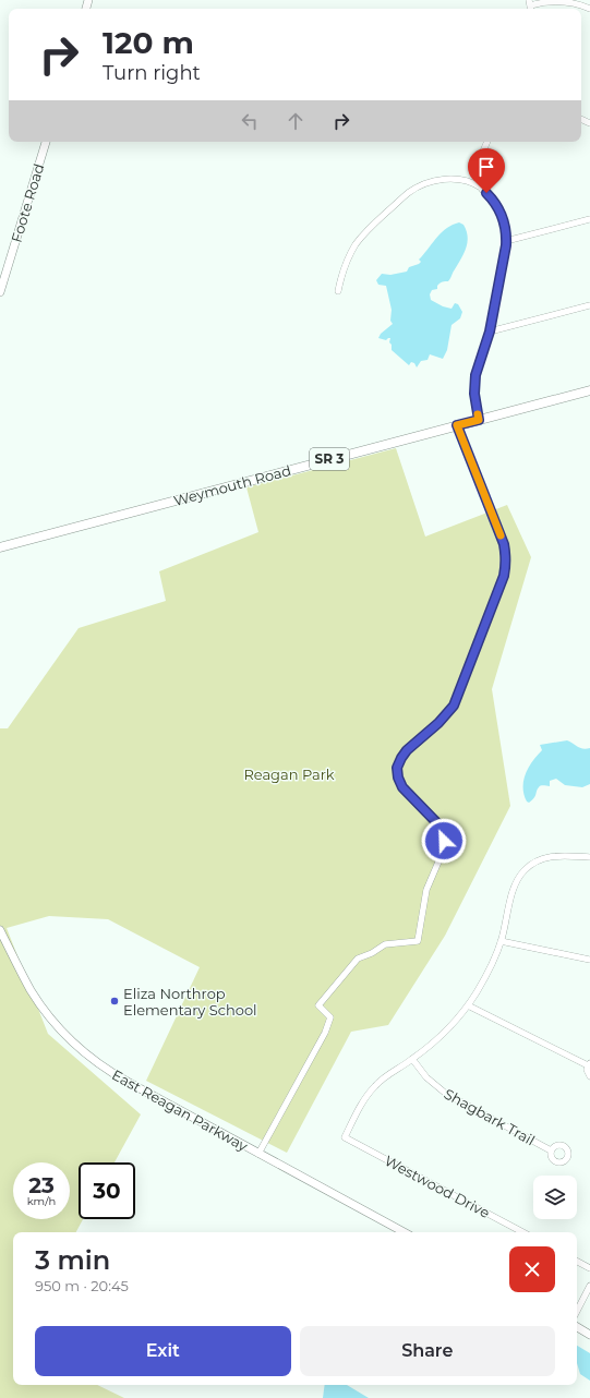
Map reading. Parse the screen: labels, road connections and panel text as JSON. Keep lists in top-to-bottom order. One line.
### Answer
{"streets":{"main road":["SR 3","Weymouth Road"],"street":["Foote Road","East Reagan Parkway","Shagbark Trail","Westwood Drive"]},"crossings":[["Shagbark Trail","Westwood Drive"]],"parks":["Reagan Park"],"places":["Eliza Northrop Elementary School"],"page":{"turn":["120 m","Turn right"],"speed":"23 km/h","limit":"30","heading":["3 min","950 m · 20:45"],"buttons":["Exit","Share"]}}
